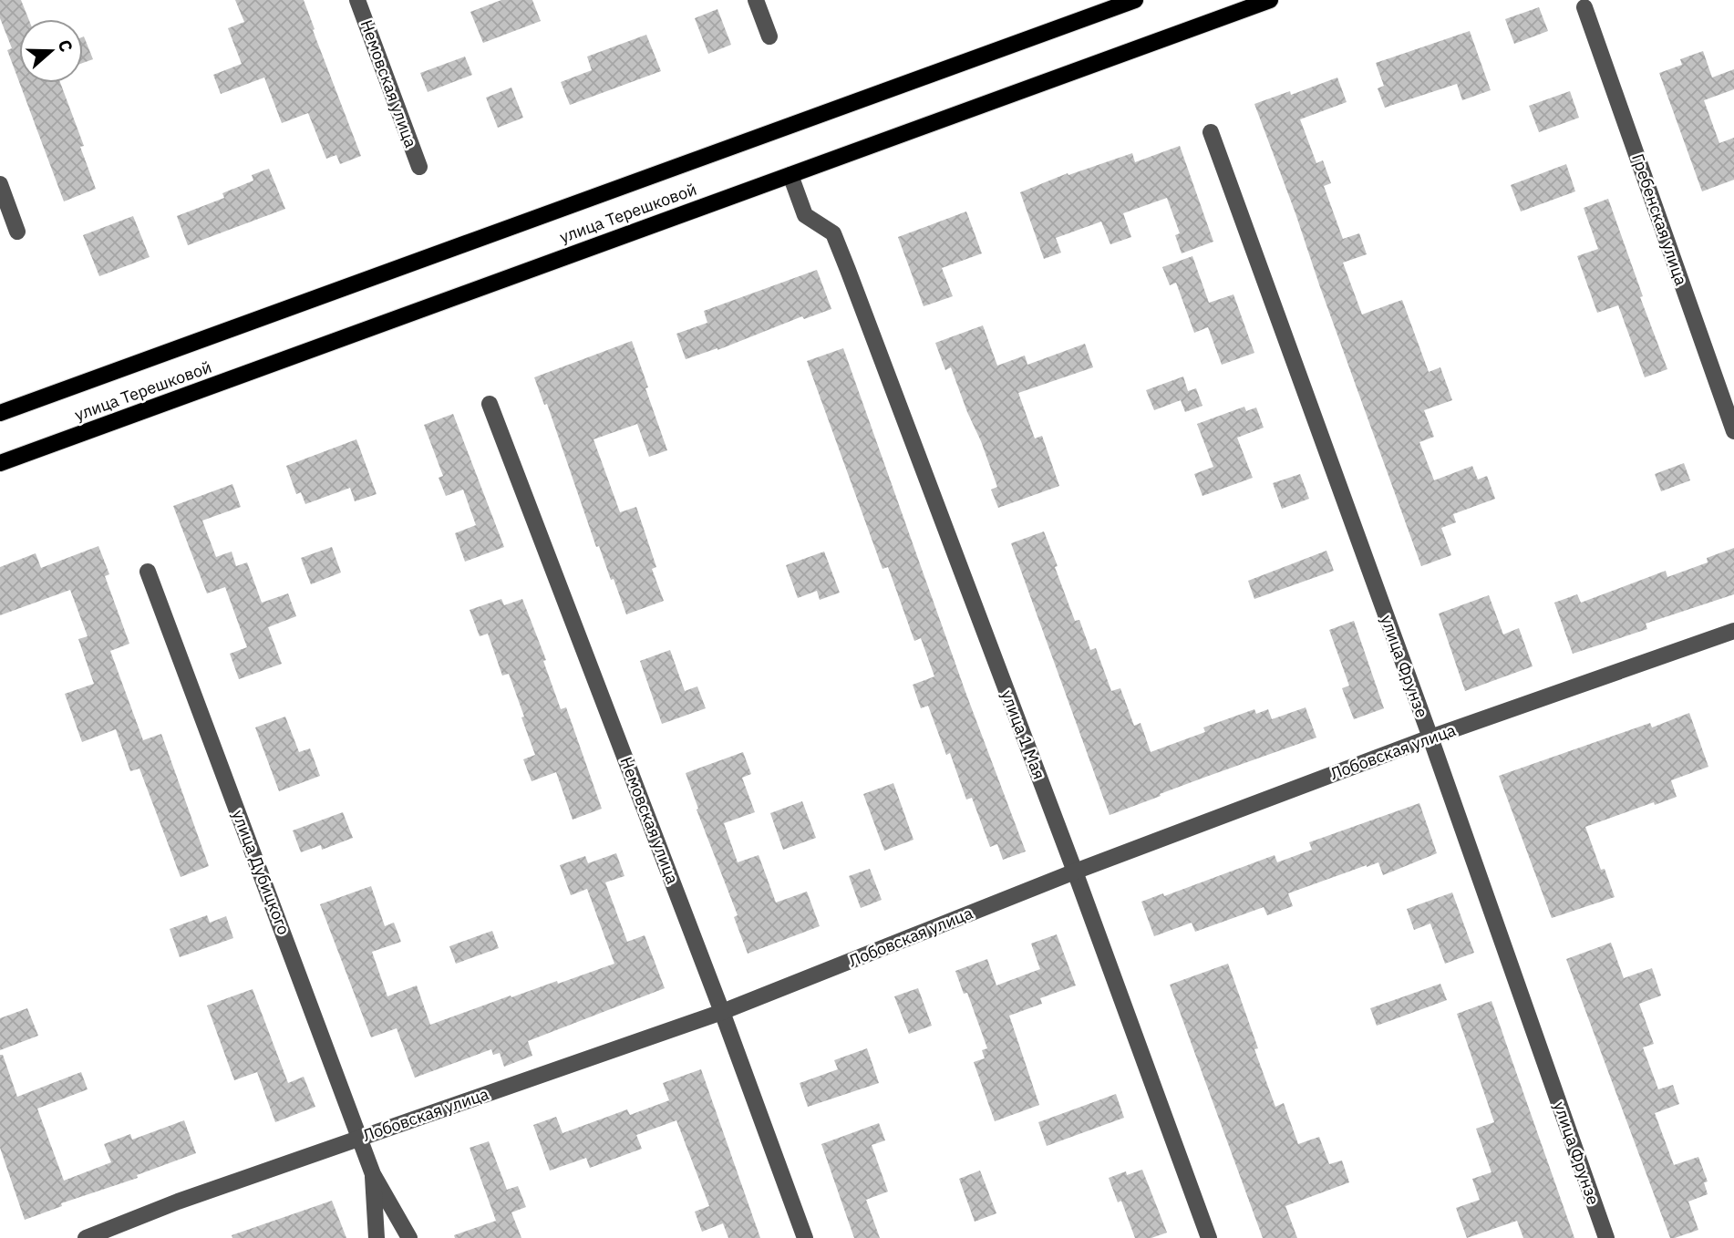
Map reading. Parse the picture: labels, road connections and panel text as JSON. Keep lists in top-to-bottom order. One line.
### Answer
{"streets":{"main road":["улица Терешковой"],"street":["Немовская улица","Гребенская улица","улица Фрунзе","улица 1 Мая","Лобовская улица","улица Дубицкого"]},"crossings":[["Немовская улица","Лобовская улица"],["улица Терешковой","улица 1 Мая"],["улица Фрунзе","Лобовская улица"],["улица 1 Мая","Лобовская улица"],["Лобовская улица","улица Дубицкого"]],"north":"right"}
